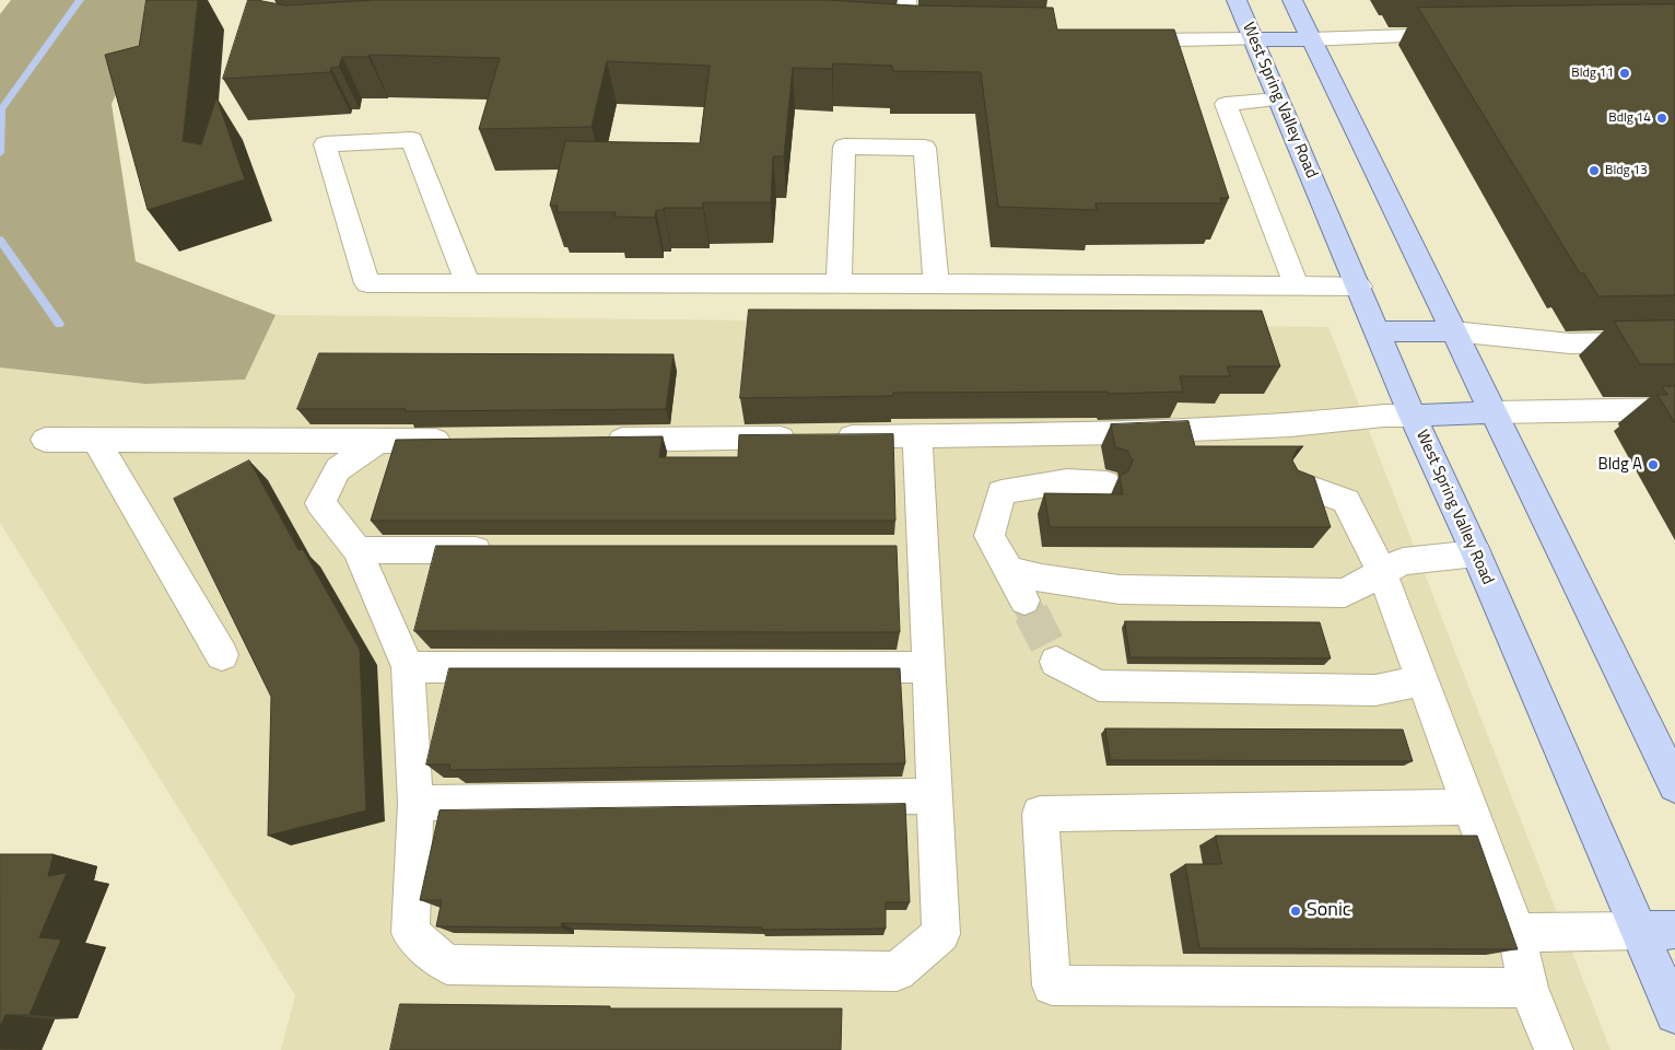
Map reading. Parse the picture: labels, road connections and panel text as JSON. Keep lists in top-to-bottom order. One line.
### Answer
{"streets":{"main road":["West Spring Valley Road"]},"places":["Bldg 11","Bdlg 14","Bldg 13","Bldg A","Sonic"]}
